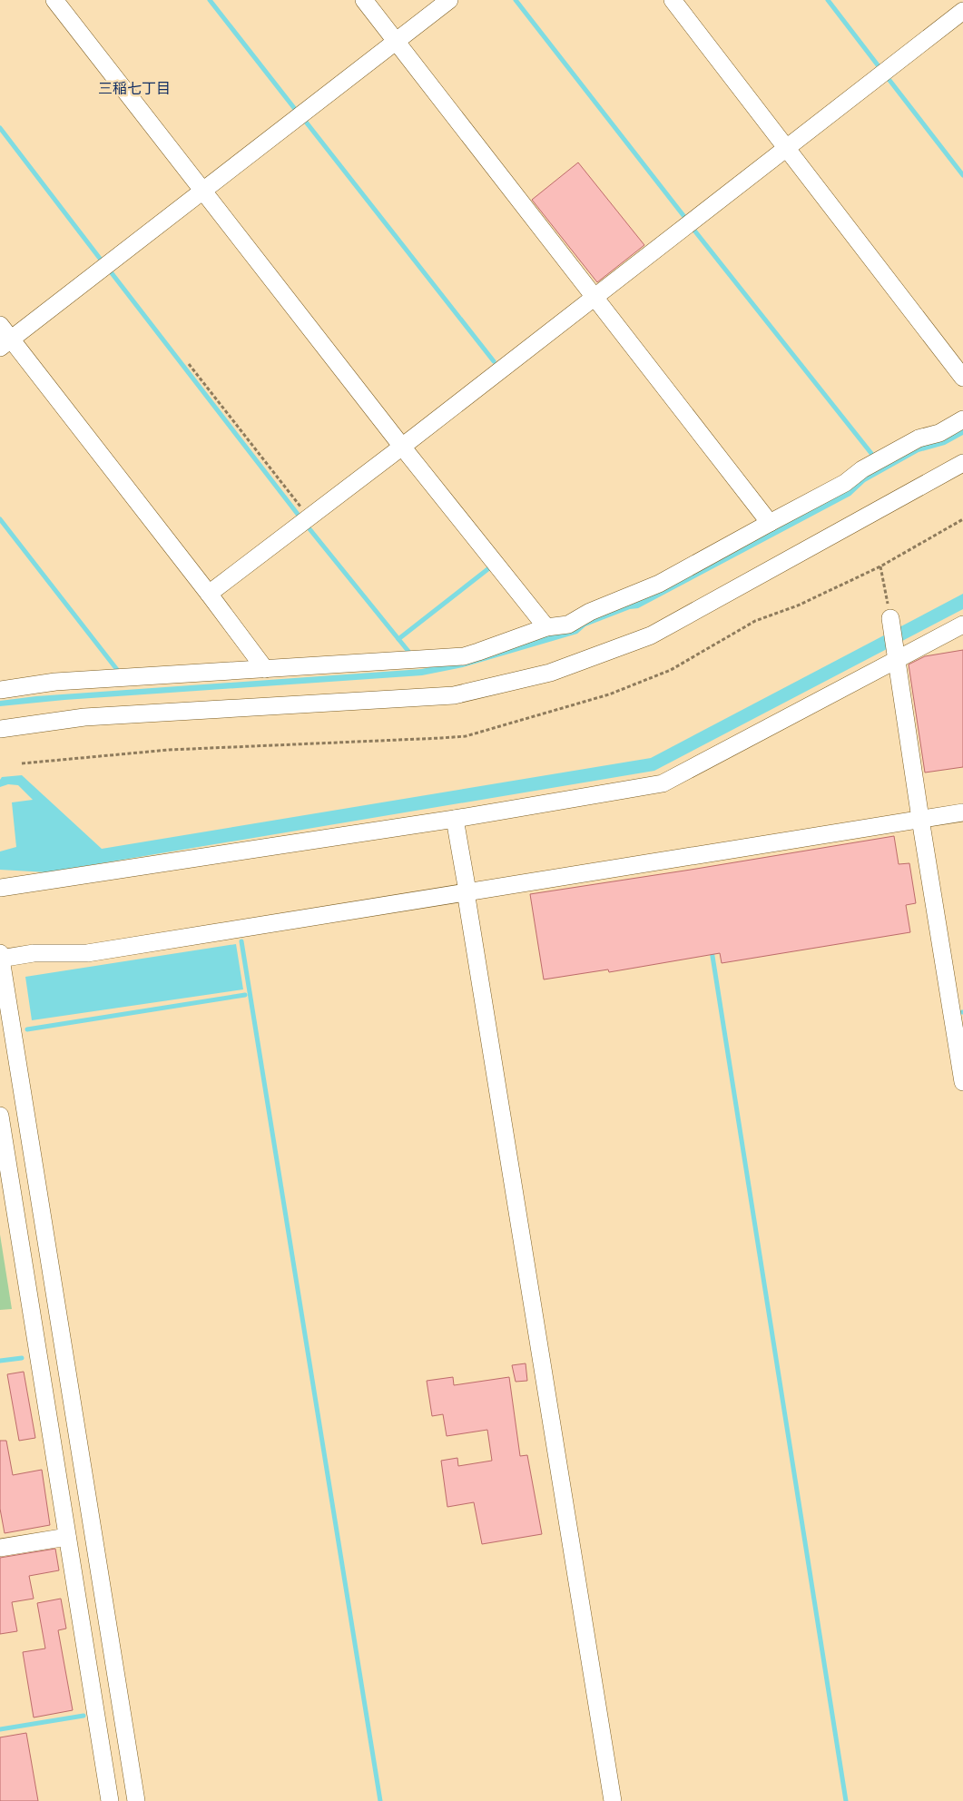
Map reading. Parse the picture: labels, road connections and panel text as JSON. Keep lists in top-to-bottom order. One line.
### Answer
{"districts":["三稲七丁目"]}
